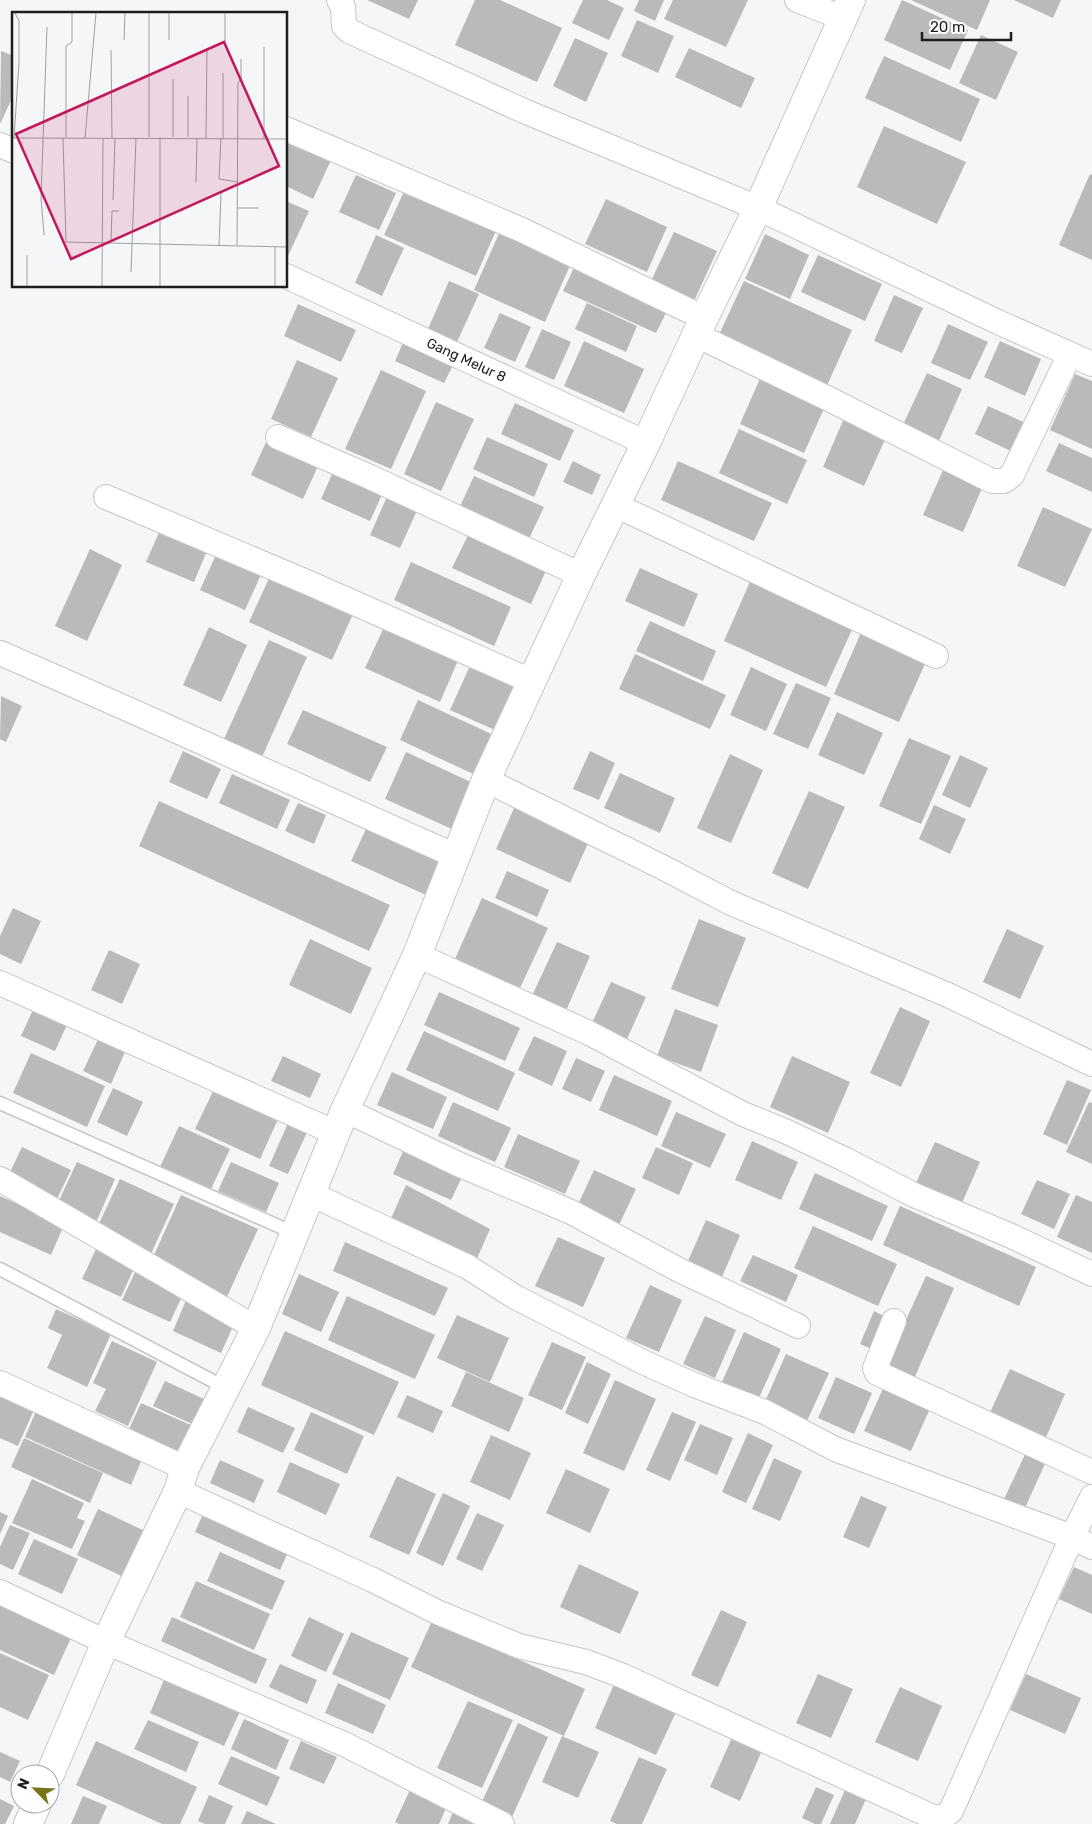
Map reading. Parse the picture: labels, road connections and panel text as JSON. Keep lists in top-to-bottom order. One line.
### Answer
{"streets":{"street":["Gang Melur 8"]},"scale_bar":"20 m","north":"top left"}
